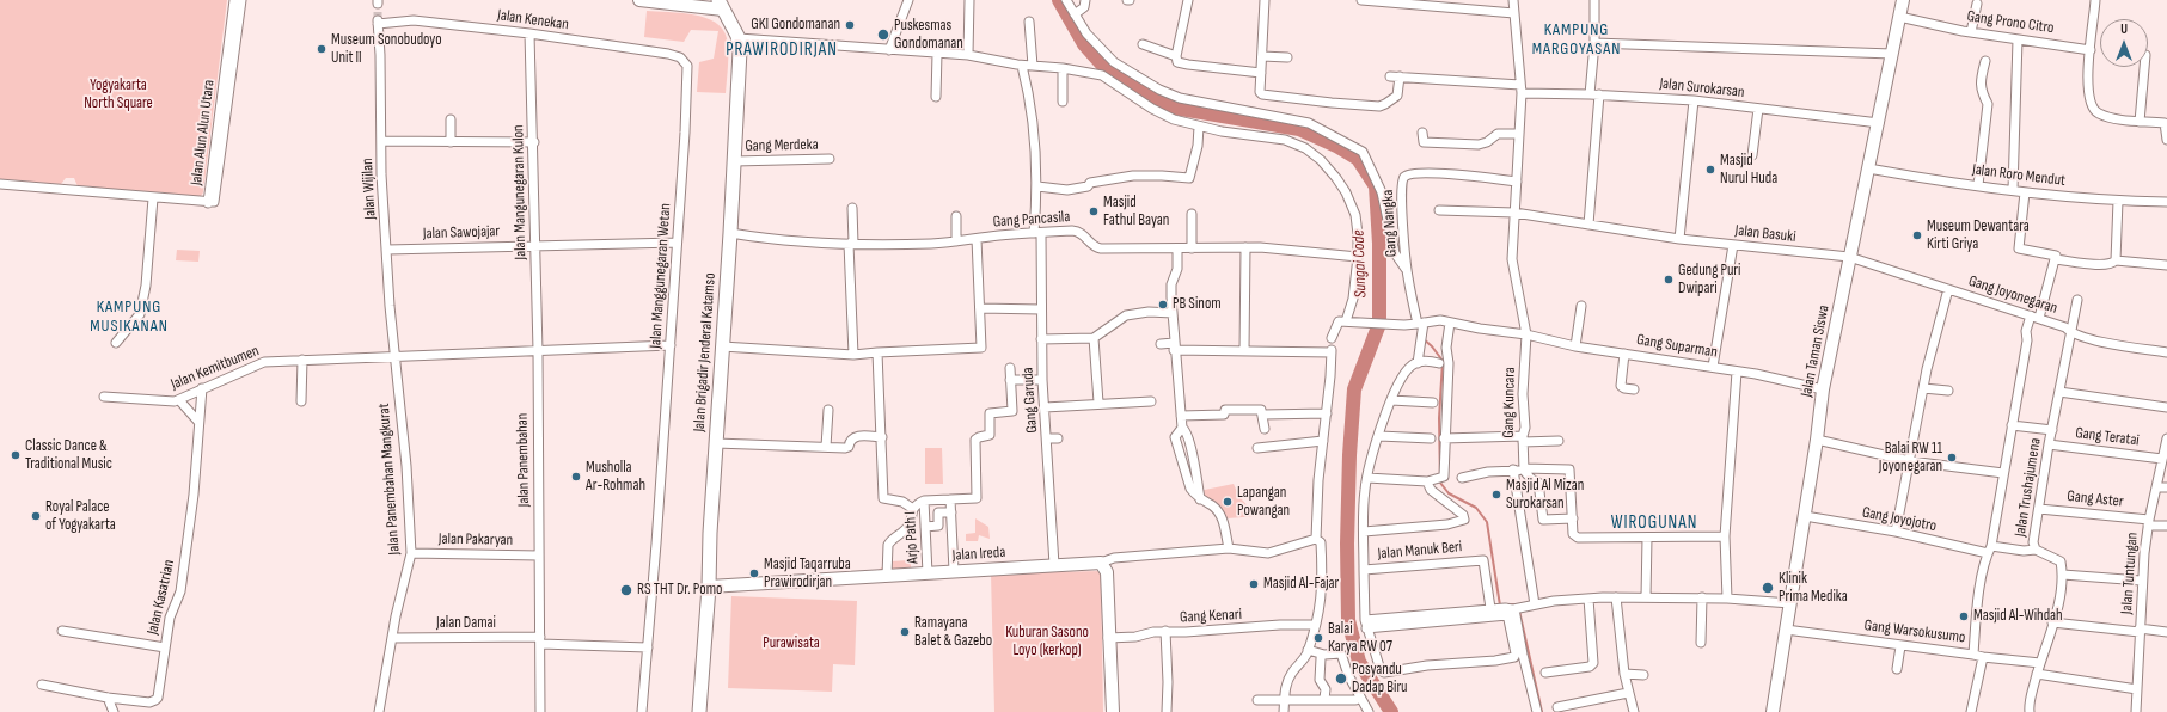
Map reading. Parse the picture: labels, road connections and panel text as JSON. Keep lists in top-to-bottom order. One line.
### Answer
{"streets":{"main road":["Jalan Taman Siswa","Jalan Brigadir Jenderal Katamso","Jalan Ireda"],"street":["Jalan Kenekan","Gang Prono Citro","Jalan Surokarsan","Jalan Alun Alun Utara","Gang Merdeka","Jalan Roro Mendut","Jalan Wijilan","Jalan Mangunegaran Kulon","Gang Pancasila","Gang Nangka","Jalan Sawojajar","Jalan Basuki","Jalan Manggunegaran Wetan","Gang Joyonegaran","Gang Suparman","Jalan Kemitbumen","Gang Garuda","Gang Kuncara","Gang Teratai","Jalan Panembahan","Jalan Panembahan Mangkurat","Jalan Trushajumena","Gang Aster","Gang Joyojotro","Arjo Path I","Jalan Pakaryan","Jalan Manuk Beri","Jalan Tuntungan","Jalan Kasatrian","Gang Kenari","Jalan Damai","Gang Warsokusumo"]},"crossings":[["Jalan Kenekan","Jalan Wijilan"],["Jalan Kenekan","Jalan Mangunegaran Kulon"],["Jalan Kenekan","Jalan Manggunegaran Wetan"],["Gang Prono Citro","Jalan Taman Siswa"],["Jalan Surokarsan","Jalan Taman Siswa"],["Jalan Surokarsan","Gang Kuncara"],["Gang Merdeka","Jalan Brigadir Jenderal Katamso"],["Jalan Roro Mendut","Jalan Taman Siswa"],["Jalan Wijilan","Jalan Sawojajar"],["Jalan Wijilan","Jalan Kemitbumen"],["Jalan Wijilan","Jalan Panembahan Mangkurat"],["Jalan Mangunegaran Kulon","Jalan Sawojajar"],["Jalan Mangunegaran Kulon","Jalan Panembahan"],["Gang Pancasila","Jalan Brigadir Jenderal Katamso"],["Gang Pancasila","Gang Garuda"],["Gang Nangka","Gang Kuncara"],["Jalan Sawojajar","Jalan Manggunegaran Wetan"],["Jalan Basuki","Gang Joyonegaran"],["Jalan Basuki","Jalan Taman Siswa"],["Jalan Basuki","Gang Kuncara"],["Jalan Manggunegaran Wetan","Jalan Damai"],["Gang Joyonegaran","Jalan Taman Siswa"],["Gang Joyonegaran","Jalan Trushajumena"],["Gang Suparman","Jalan Taman Siswa"],["Gang Suparman","Gang Kuncara"],["Jalan Taman Siswa","Gang Joyojotro"],["Jalan Taman Siswa","Gang Warsokusumo"],["Jalan Brigadir Jenderal Katamso","Jalan Ireda"],["Jalan Kemitbumen","Jalan Panembahan Mangkurat"],["Jalan Kemitbumen","Jalan Kasatrian"],["Gang Garuda","Jalan Ireda"],["Gang Teratai","Jalan Trushajumena"],["Gang Teratai","Jalan Tuntungan"],["Jalan Panembahan","Jalan Pakaryan"],["Jalan Panembahan","Jalan Damai"],["Jalan Panembahan Mangkurat","Jalan Pakaryan"],["Jalan Panembahan Mangkurat","Jalan Damai"],["Jalan Trushajumena","Gang Aster"],["Jalan Trushajumena","Gang Joyojotro"],["Gang Aster","Jalan Tuntungan"],["Arjo Path I","Jalan Ireda"]],"districts":["KAMPUNG MARGOYASAN","PRAWIRODIRJAN","KAMPUNG MUSIKANAN","WIROGUNAN"],"water":["Sungai Code"],"parks":["Yogyakarta North Square","Kuburan Sasono Loyo (kerkop)","Purawisata"],"places":["GKI Gondomanan","Puskesmas Gondomanan","Museum Sonobudoyo Unit II","Masjid Nurul Huda","Masjid Fathul Bayan","Museum Dewantara Kirti Griya","Gedung Puri Dwipari","PB Sinom","Classic Dance & Traditional Music","Balai RW 11 Joyonegaran","Musholla Ar-Rohmah","Masjid Al Mizan Surokarsan","Lapangan Powangan","Royal Palace of Yogyakarta","Masjid Taqarruba Prawirodirjan","Masjid Al-Fajar","Klinik Prima Medika","RS THT Dr. Pomo","Masjid Al-Wihdah","Ramayana Balet & Gazebo","Balai Karya RW 07","Posyandu Dadap Biru"],"north":"top"}
